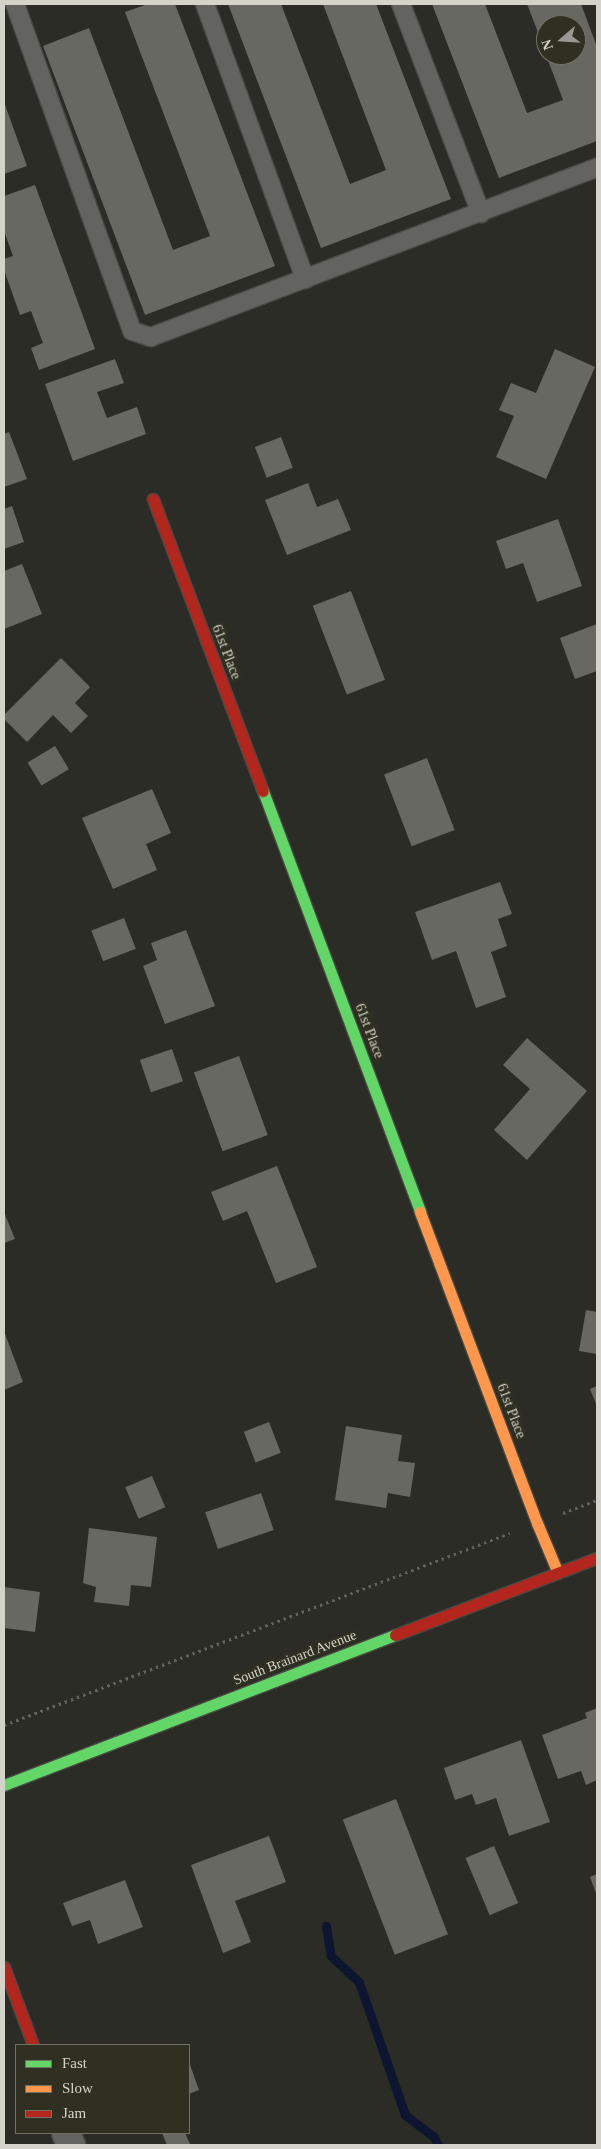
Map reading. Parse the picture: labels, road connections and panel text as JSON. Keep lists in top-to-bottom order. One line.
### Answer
{"streets":{"street":["61st Place","South Brainard Avenue"]},"crossings":[["61st Place","South Brainard Avenue"]],"legend":["Fast","Slow","Jam"],"north":"left"}
